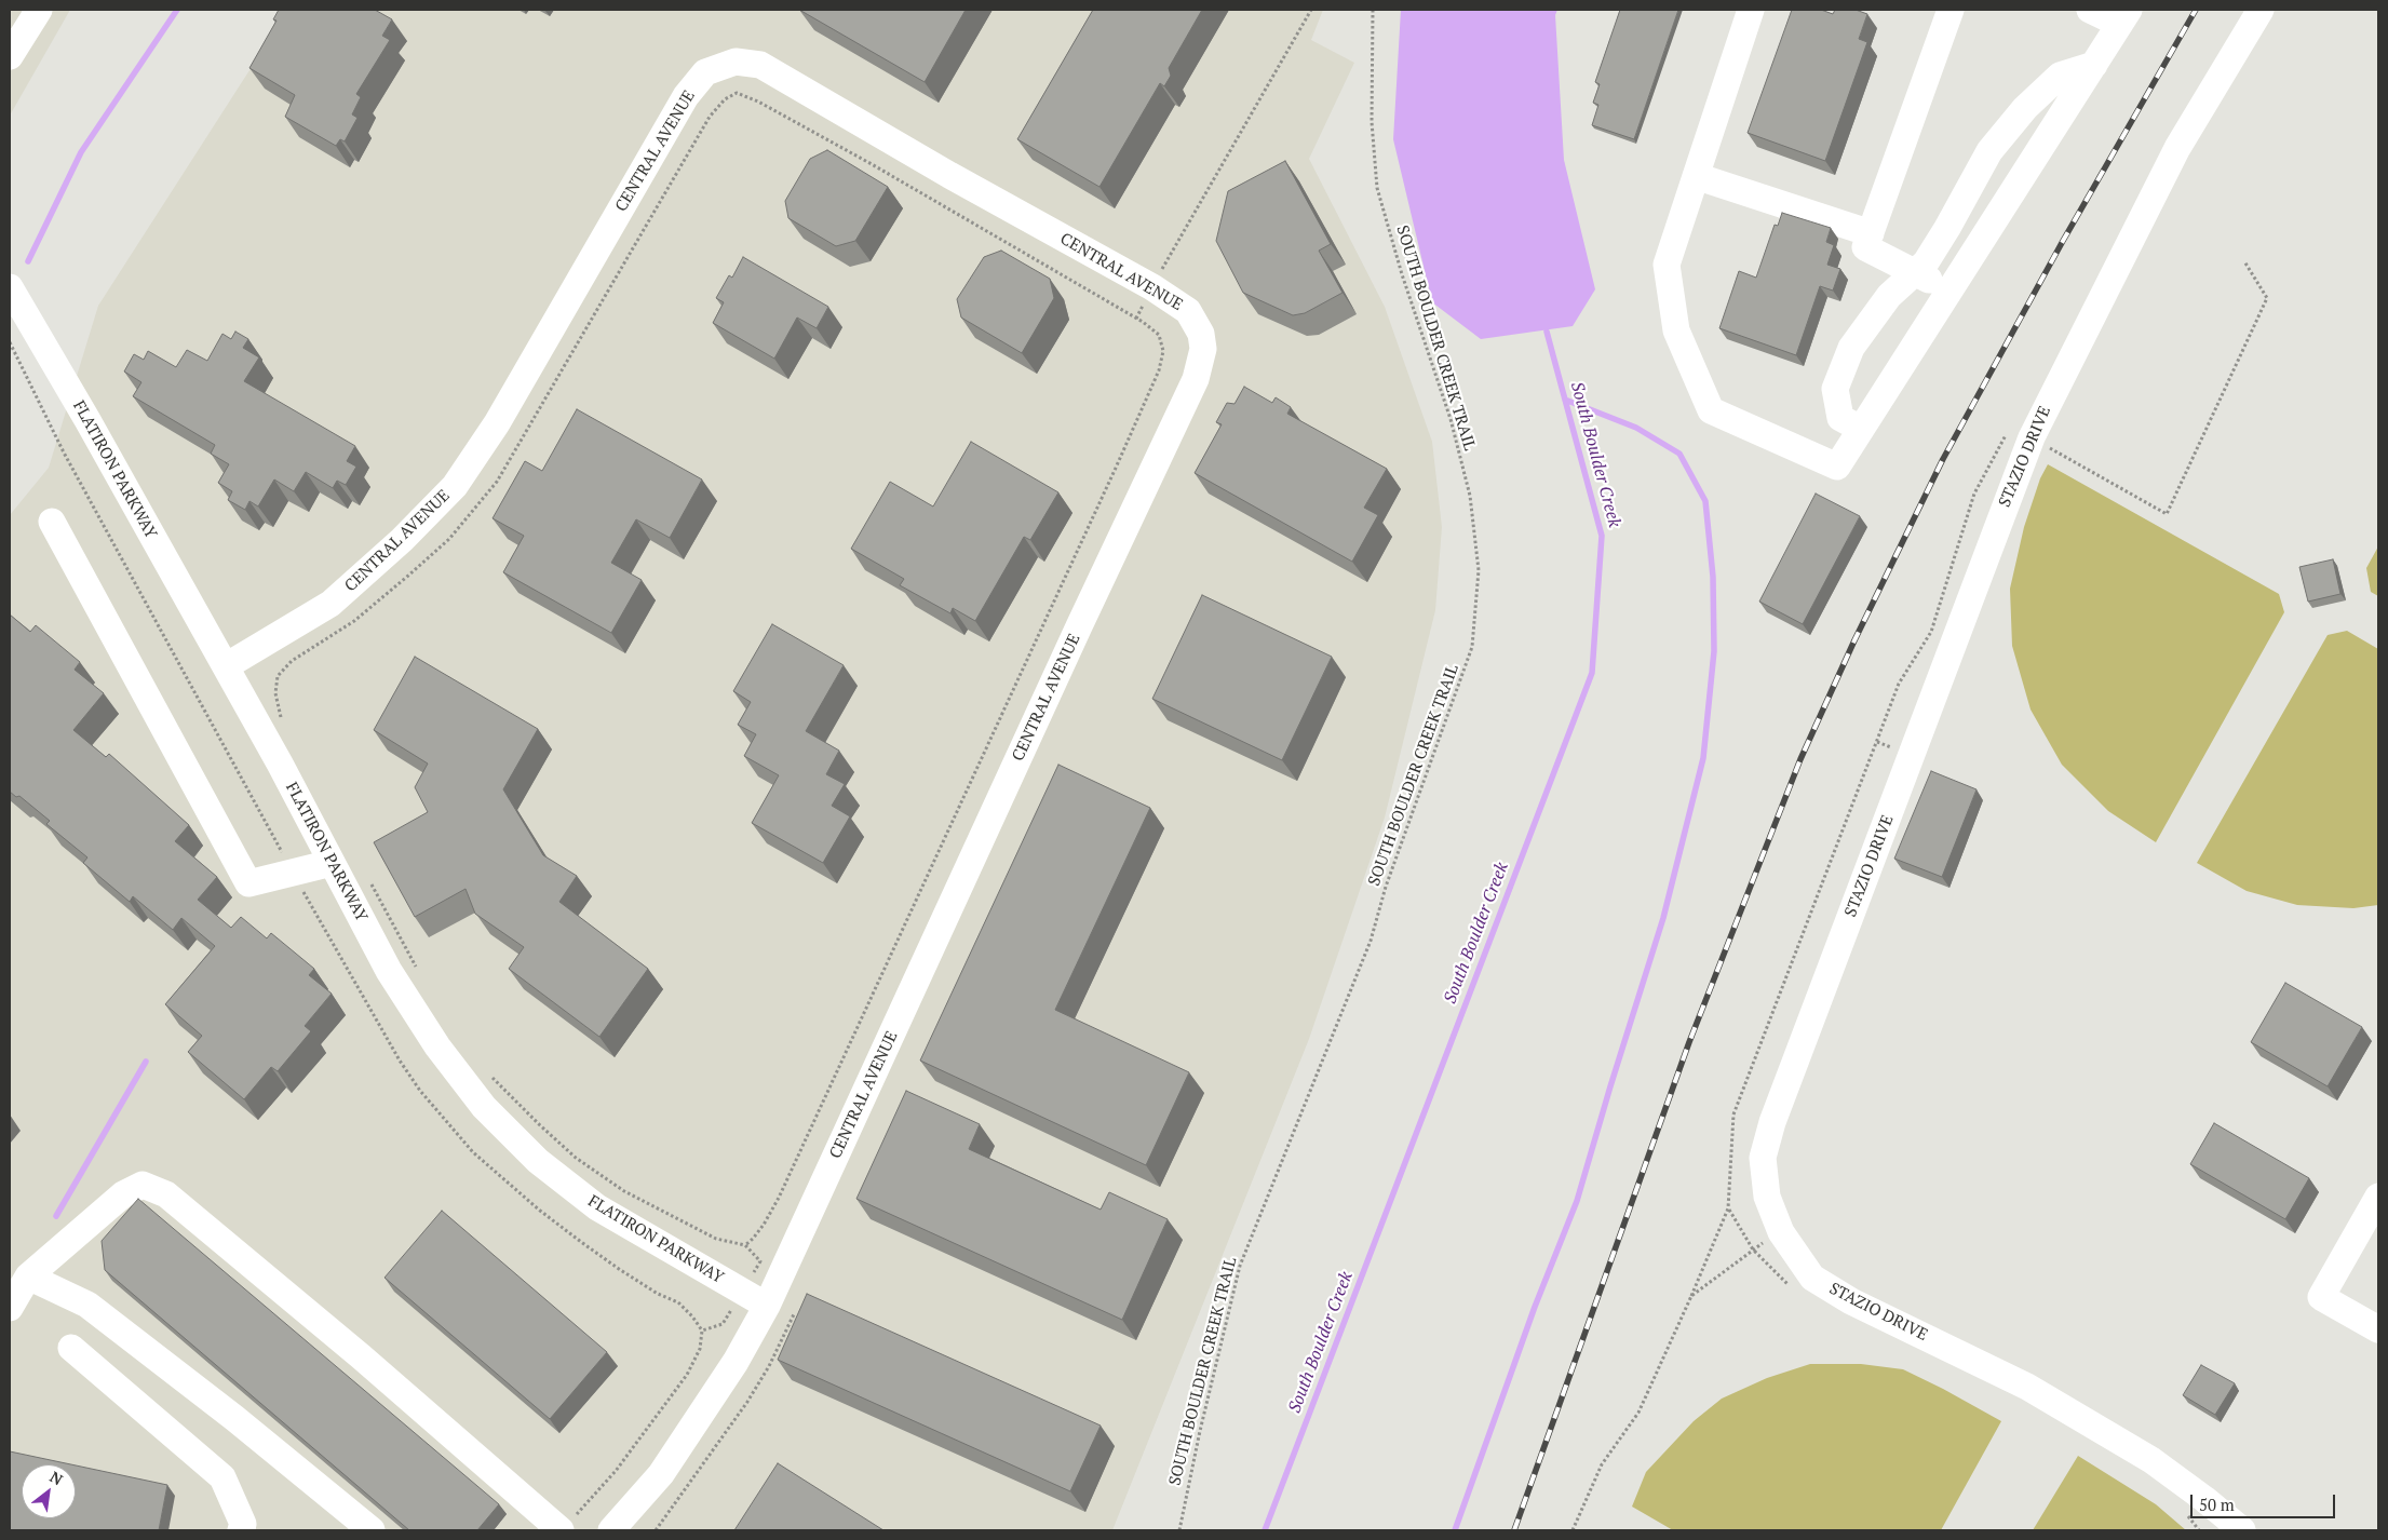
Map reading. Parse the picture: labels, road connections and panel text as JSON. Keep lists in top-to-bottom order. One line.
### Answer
{"streets":{"street":["CENTRAL AVENUE","STAZIO DRIVE","FLATIRON PARKWAY"],"path":["SOUTH BOULDER CREEK TRAIL"]},"crossings":[["CENTRAL AVENUE","FLATIRON PARKWAY"]],"water":["South Boulder Creek"],"scale_bar":"50 m","north":"top right"}
